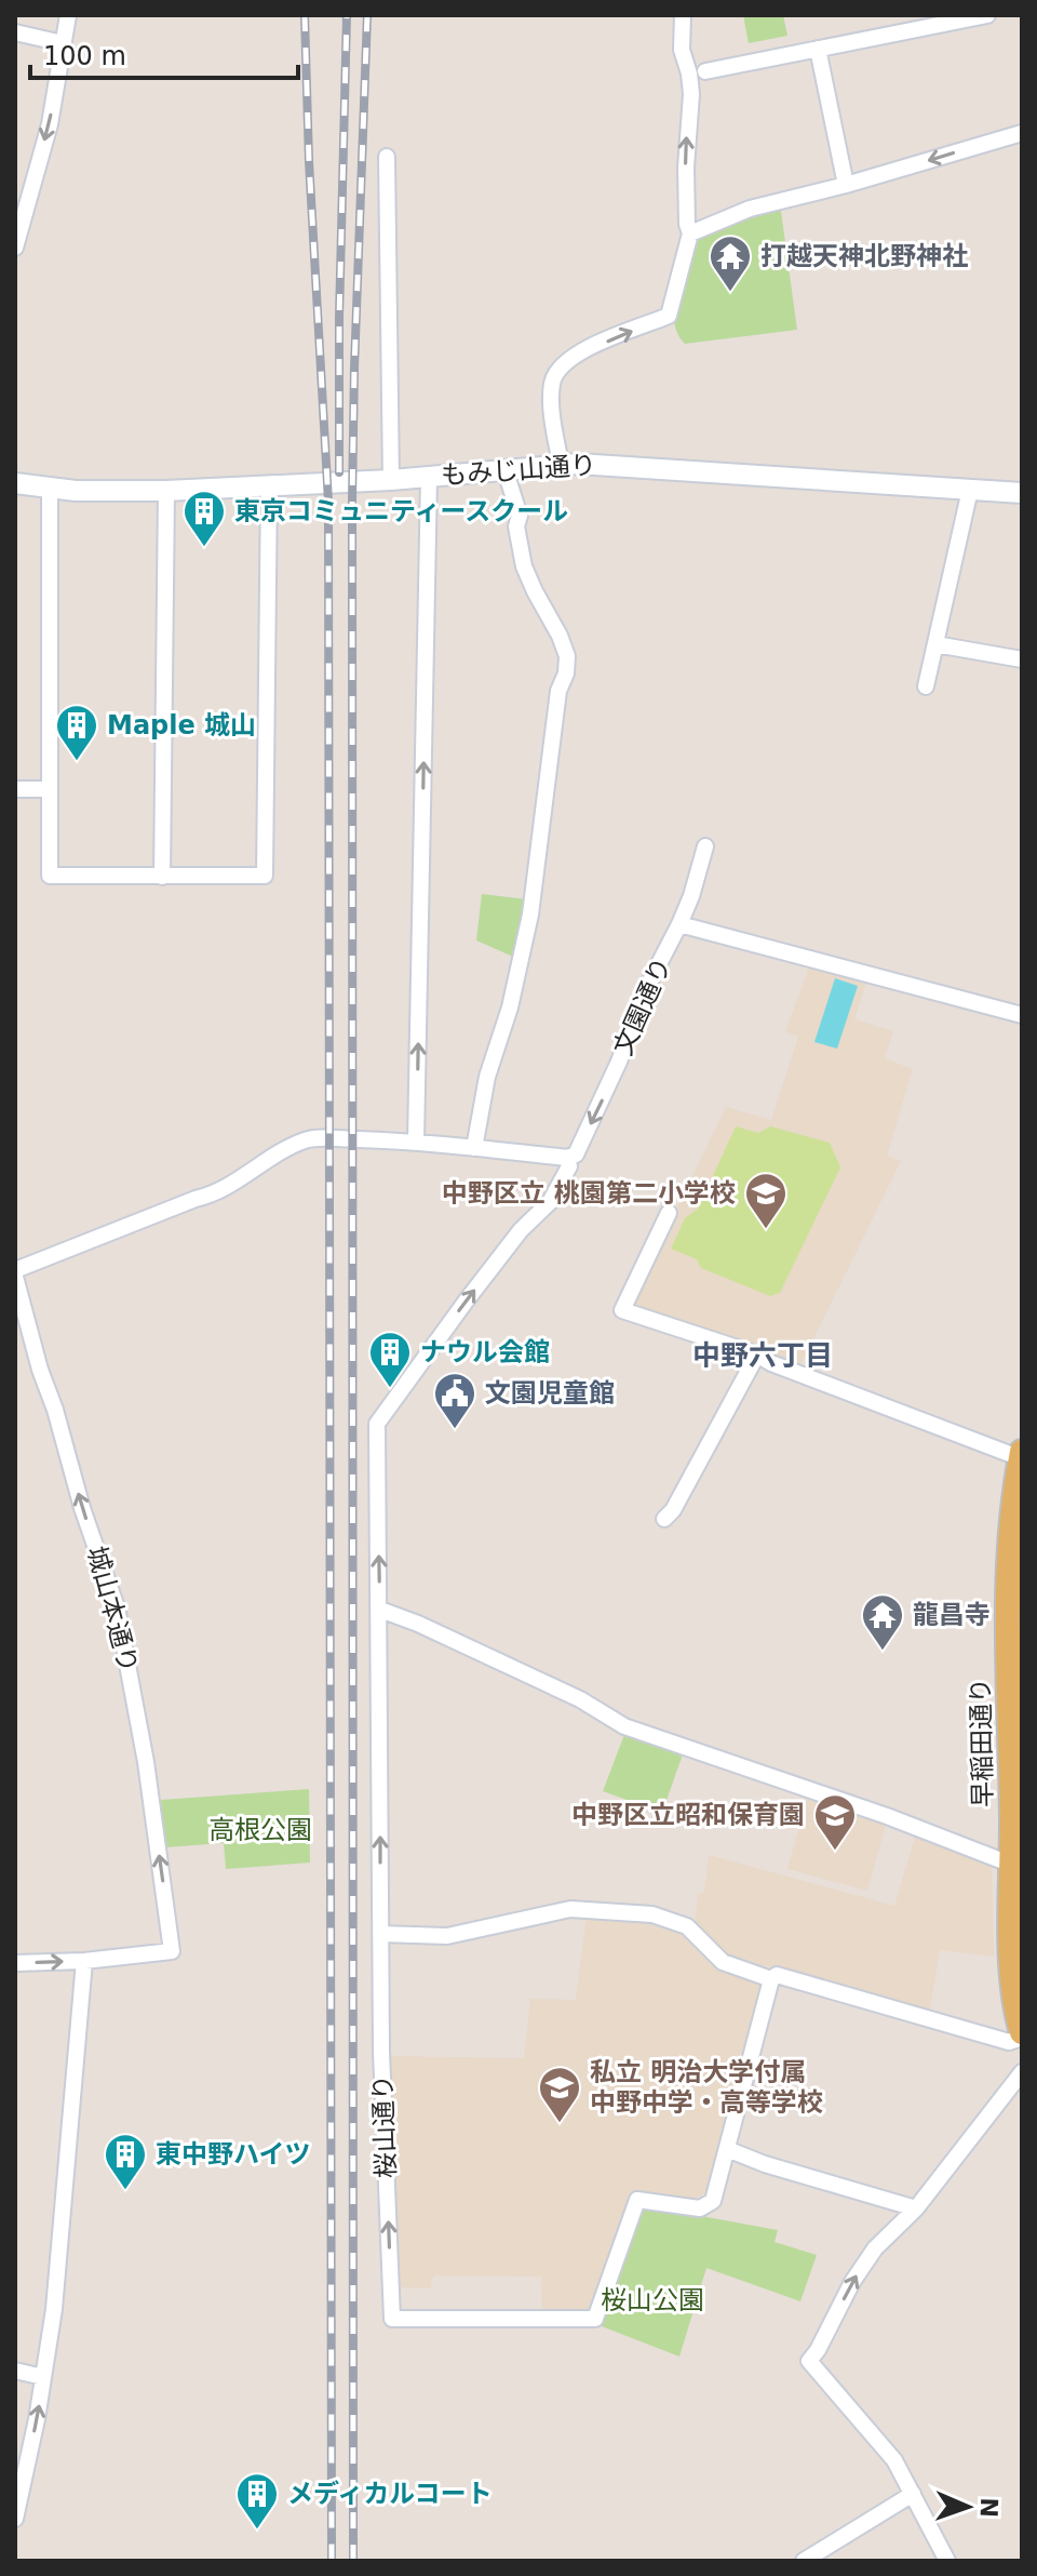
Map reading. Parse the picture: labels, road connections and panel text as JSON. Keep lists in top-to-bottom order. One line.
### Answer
{"streets":{"main road":["早稲田通り"],"street":["もみじ山通り","文園通り","城山本通り","桜山通り"]},"crossings":[["文園通り","桜山通り"]],"one_way":["城山本通り"],"districts":["中野六丁目"],"parks":["高根公園","桜山公園"],"places":{"temple":["打越天神北野神社","龍昌寺"],"building":["東京コミュニティースクール","Maple 城山","ナウル会館","東中野ハイツ","メディカルコート"],"school or university":["中野区立 桃園第二小学校","中野区立昭和保育園","私立 明治大学付属 中野中学・高等学校"],"public building":["文園児童館"]},"scale_bar":"100 m","north":"right"}
